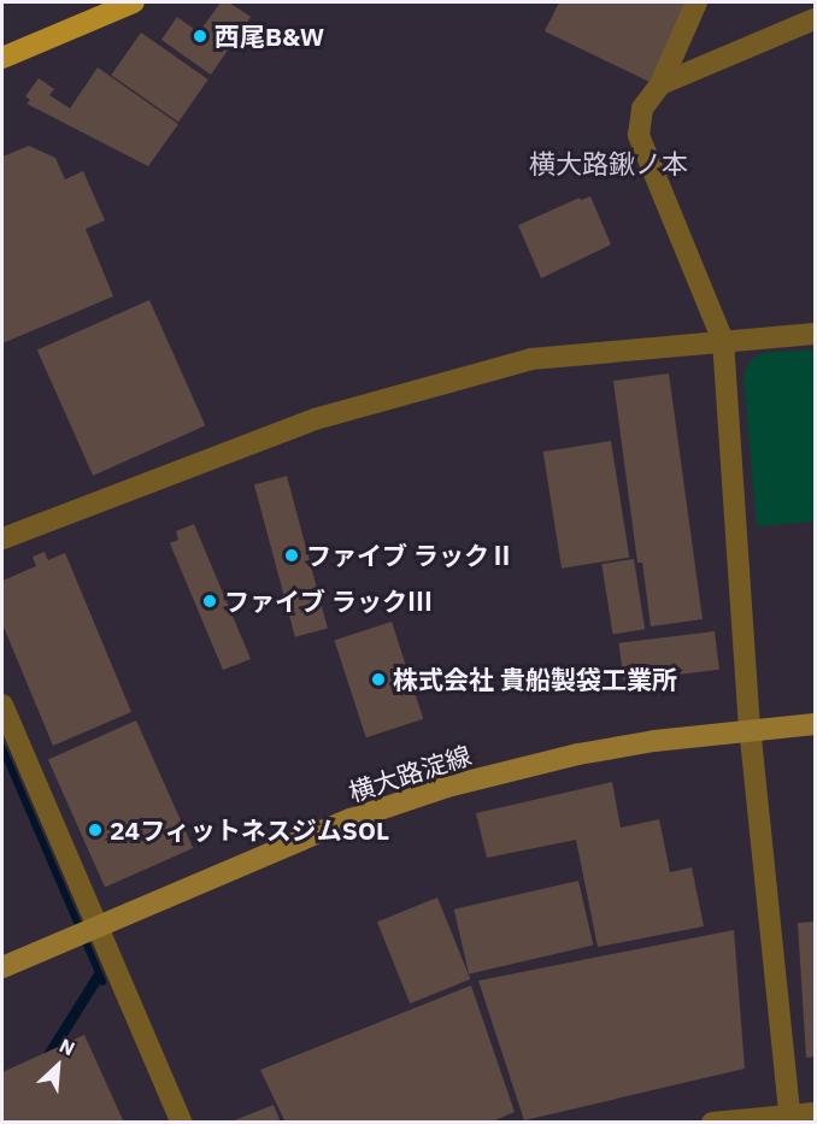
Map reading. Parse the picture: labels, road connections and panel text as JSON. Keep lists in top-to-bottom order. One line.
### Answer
{"streets":{"street":["横大路淀線"]},"districts":["横大路鍬ノ本"],"places":["西尾B&W","ファイブ ラックⅡ","ファイブ ラックⅢ","株式会社 貴船製袋工業所","24フィットネスジムSOL"],"north":"top right"}
